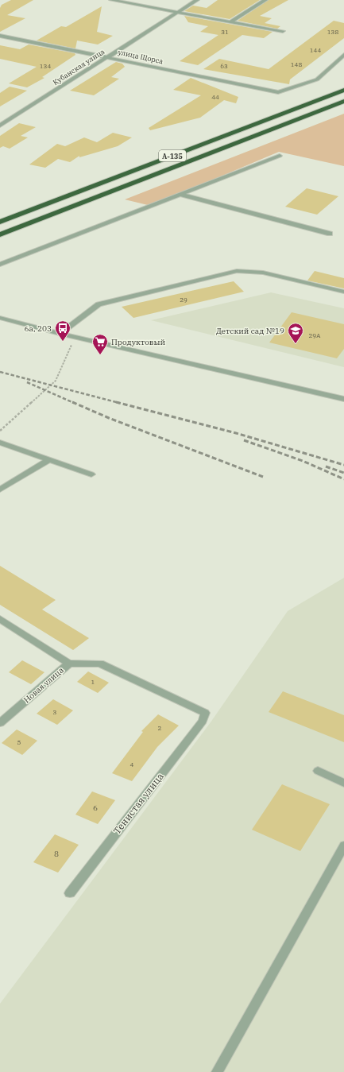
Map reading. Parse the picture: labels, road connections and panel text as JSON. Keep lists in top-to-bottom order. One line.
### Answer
{"streets":{"highway":["А-135"],"street":["улица Щорса","Кубанская улица","Новая улица","Тенистая улица"]},"crossings":[["улица Щорса","Кубанская улица"],["Новая улица","Тенистая улица"]],"places":{"bus stop":["6a, 203"],"school or university":["Детский сад №19"],"supermarket":["Продуктовый"]},"house_numbers":["31","138","144","148","134","63","44","29","29А","1","3","2","5","4","6","8"]}
